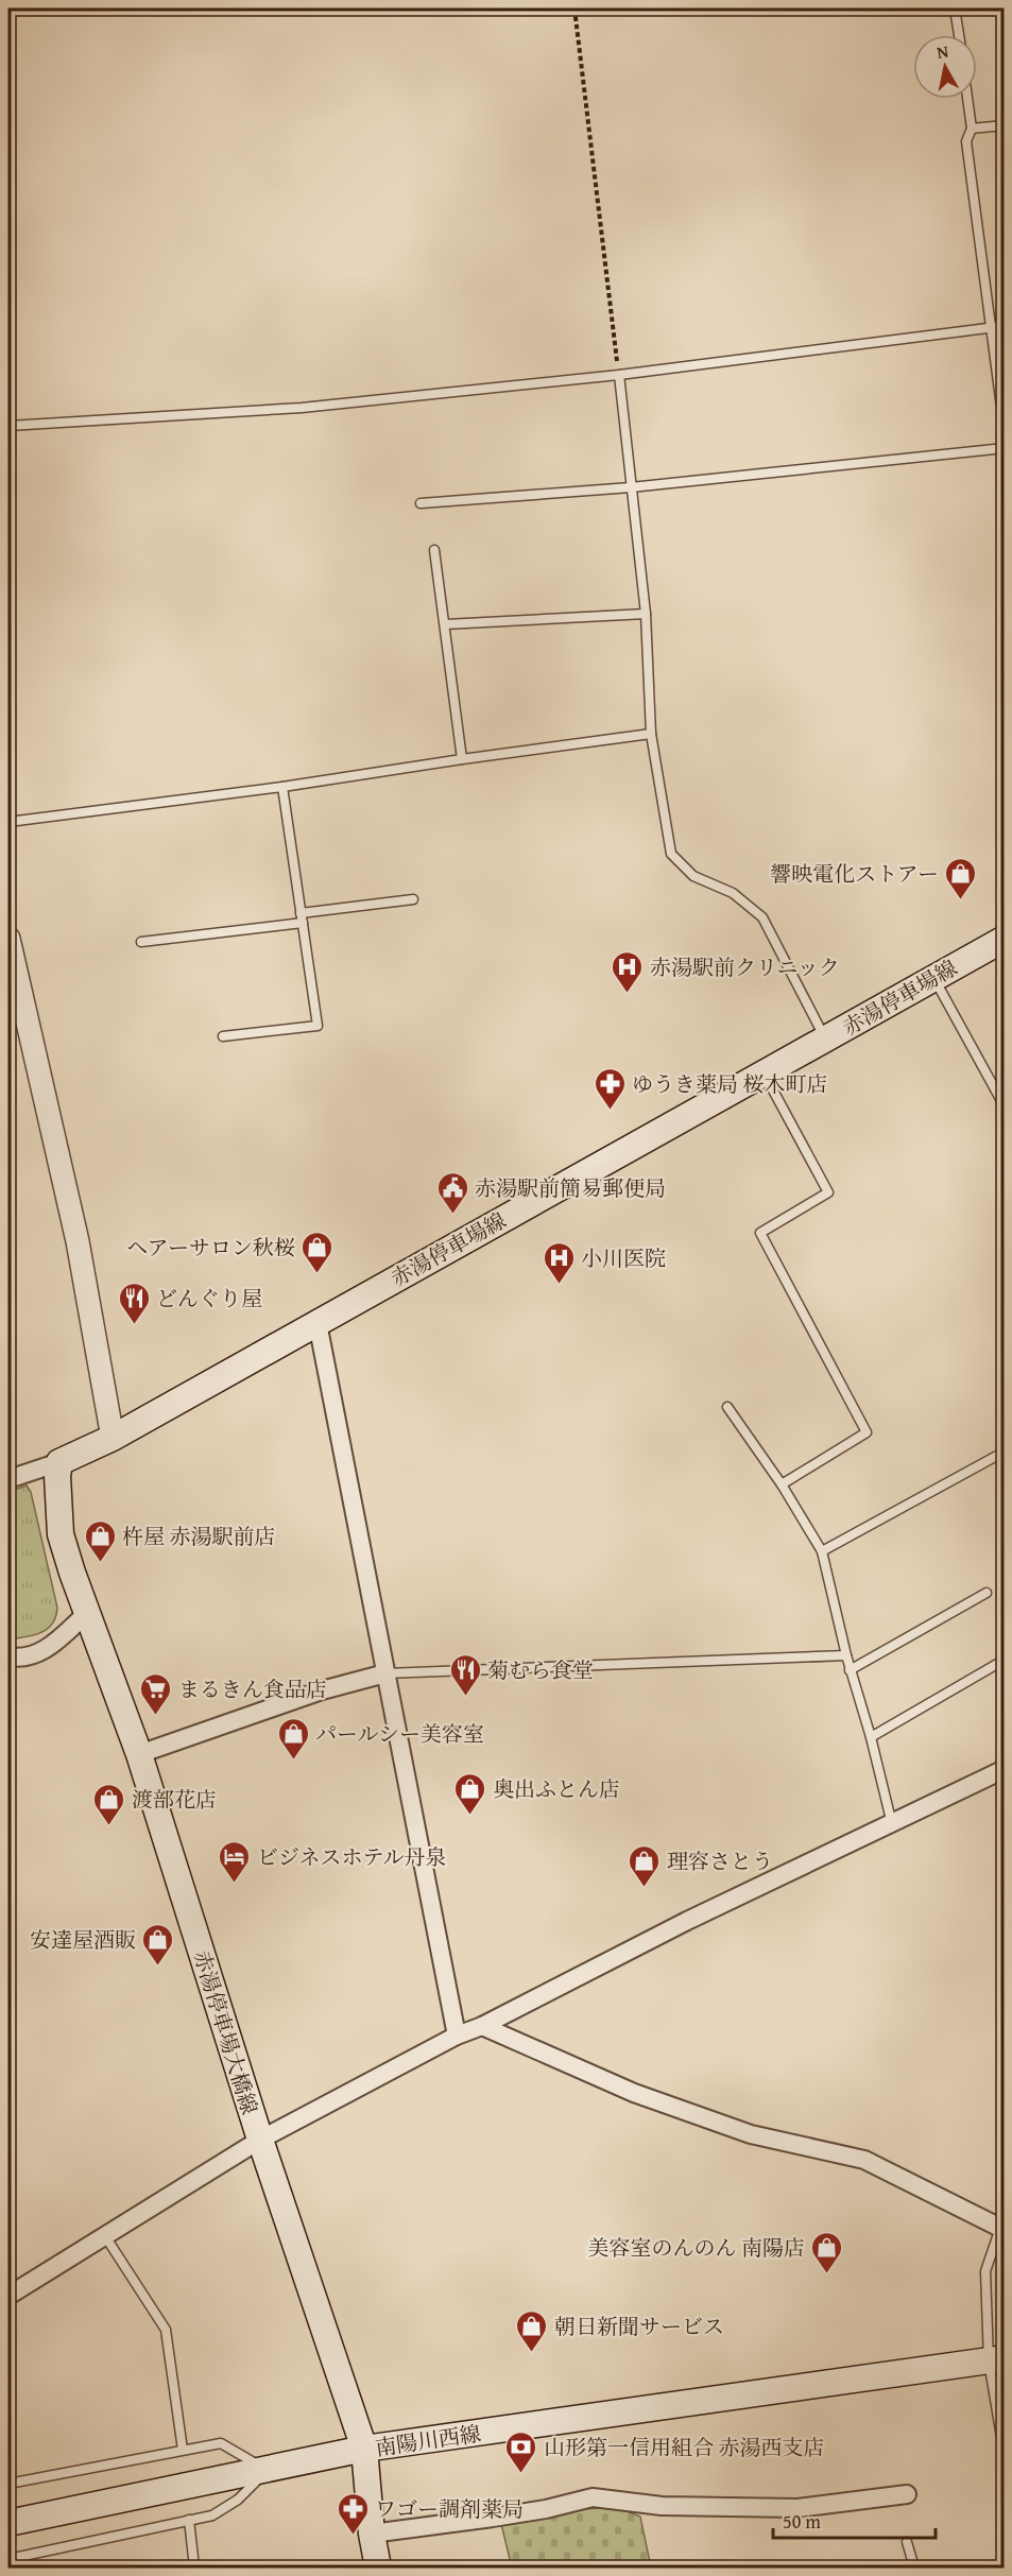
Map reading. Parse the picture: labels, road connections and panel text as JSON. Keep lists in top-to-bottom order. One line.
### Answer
{"streets":{"main road":["赤湯停車場線","赤湯停車場大橋線","南陽川西線"]},"crossings":[["赤湯停車場線","赤湯停車場大橋線"],["赤湯停車場大橋線","南陽川西線"]],"places":{"shop":["響映電化ストアー","ヘアーサロン秋桜","杵屋 赤湯駅前店","パールシー美容室","奥出ふとん店","渡部花店","理容さとう","安達屋酒販","美容室のんのん 南陽店","朝日新聞サービス"],"hospital":["赤湯駅前クリニック","小川医院"],"pharmacy":["ゆうき薬局 桜木町店","ワゴー調剤薬局"],"public building":["赤湯駅前簡易郵便局"],"restaurant":["どんぐり屋","菊むら食堂"],"supermarket":["まるきん食品店"],"hotel":["ビジネスホテル丹泉"],"bank":["山形第一信用組合 赤湯西支店"]},"scale_bar":"50 m","north":"top"}
